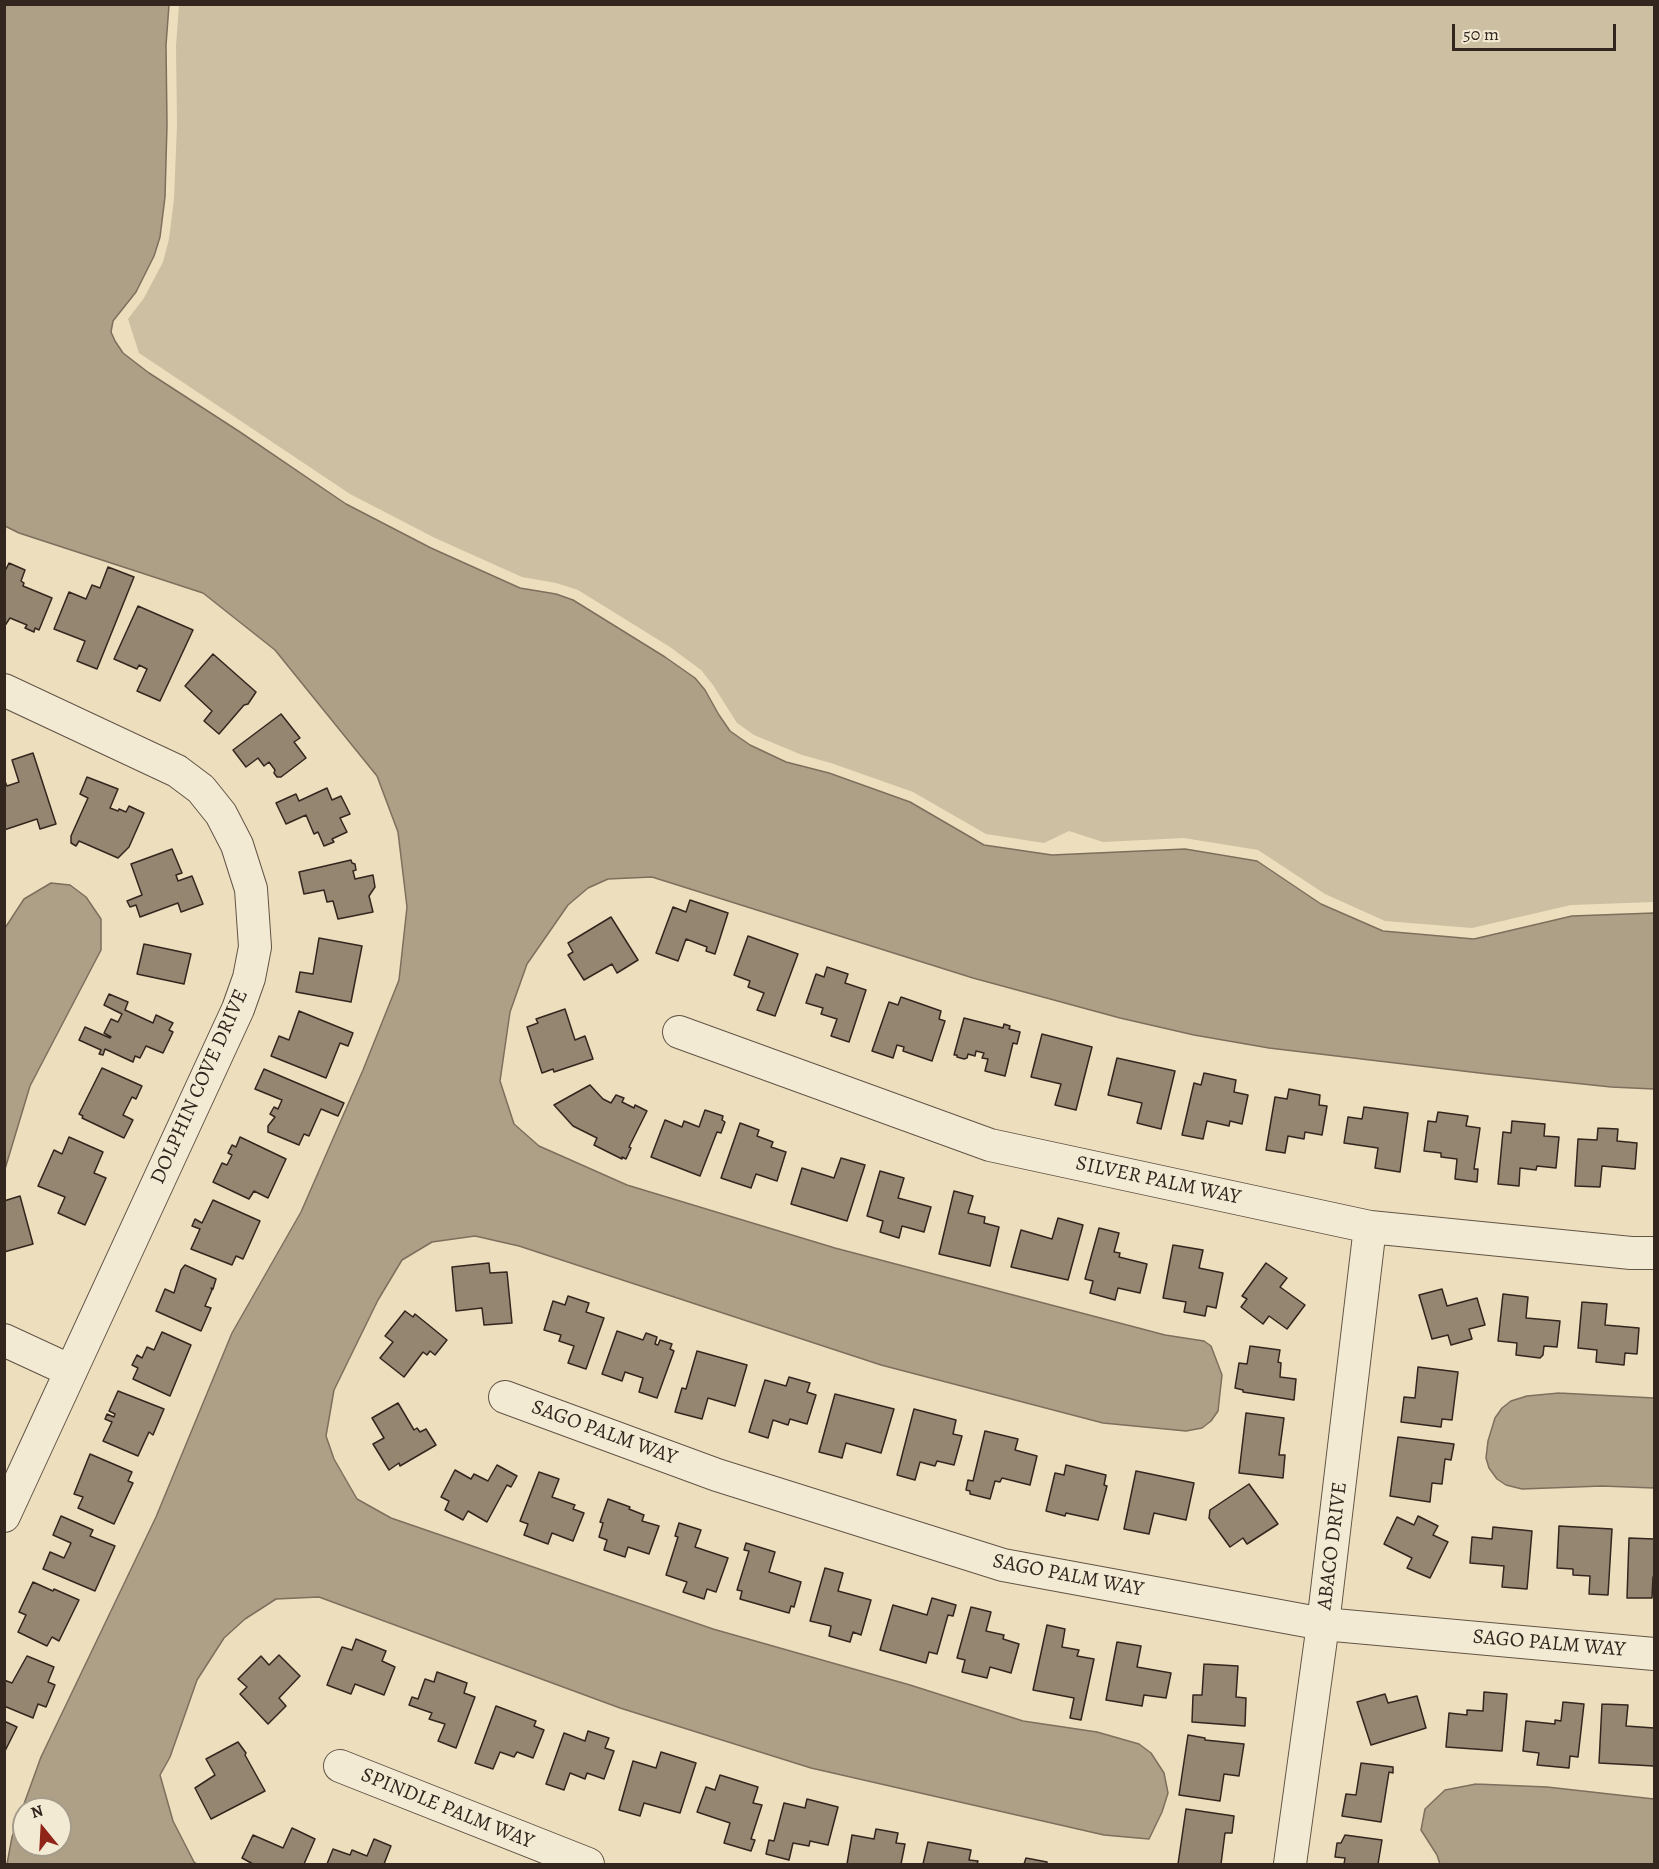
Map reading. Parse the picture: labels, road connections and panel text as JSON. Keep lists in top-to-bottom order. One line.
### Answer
{"streets":{"street":["DOLPHIN COVE DRIVE","SILVER PALM WAY","SAGO PALM WAY","ABACO DRIVE","SPINDLE PALM WAY"]},"crossings":[["SILVER PALM WAY","ABACO DRIVE"],["SAGO PALM WAY","ABACO DRIVE"]],"scale_bar":"50 m","north":"top"}
